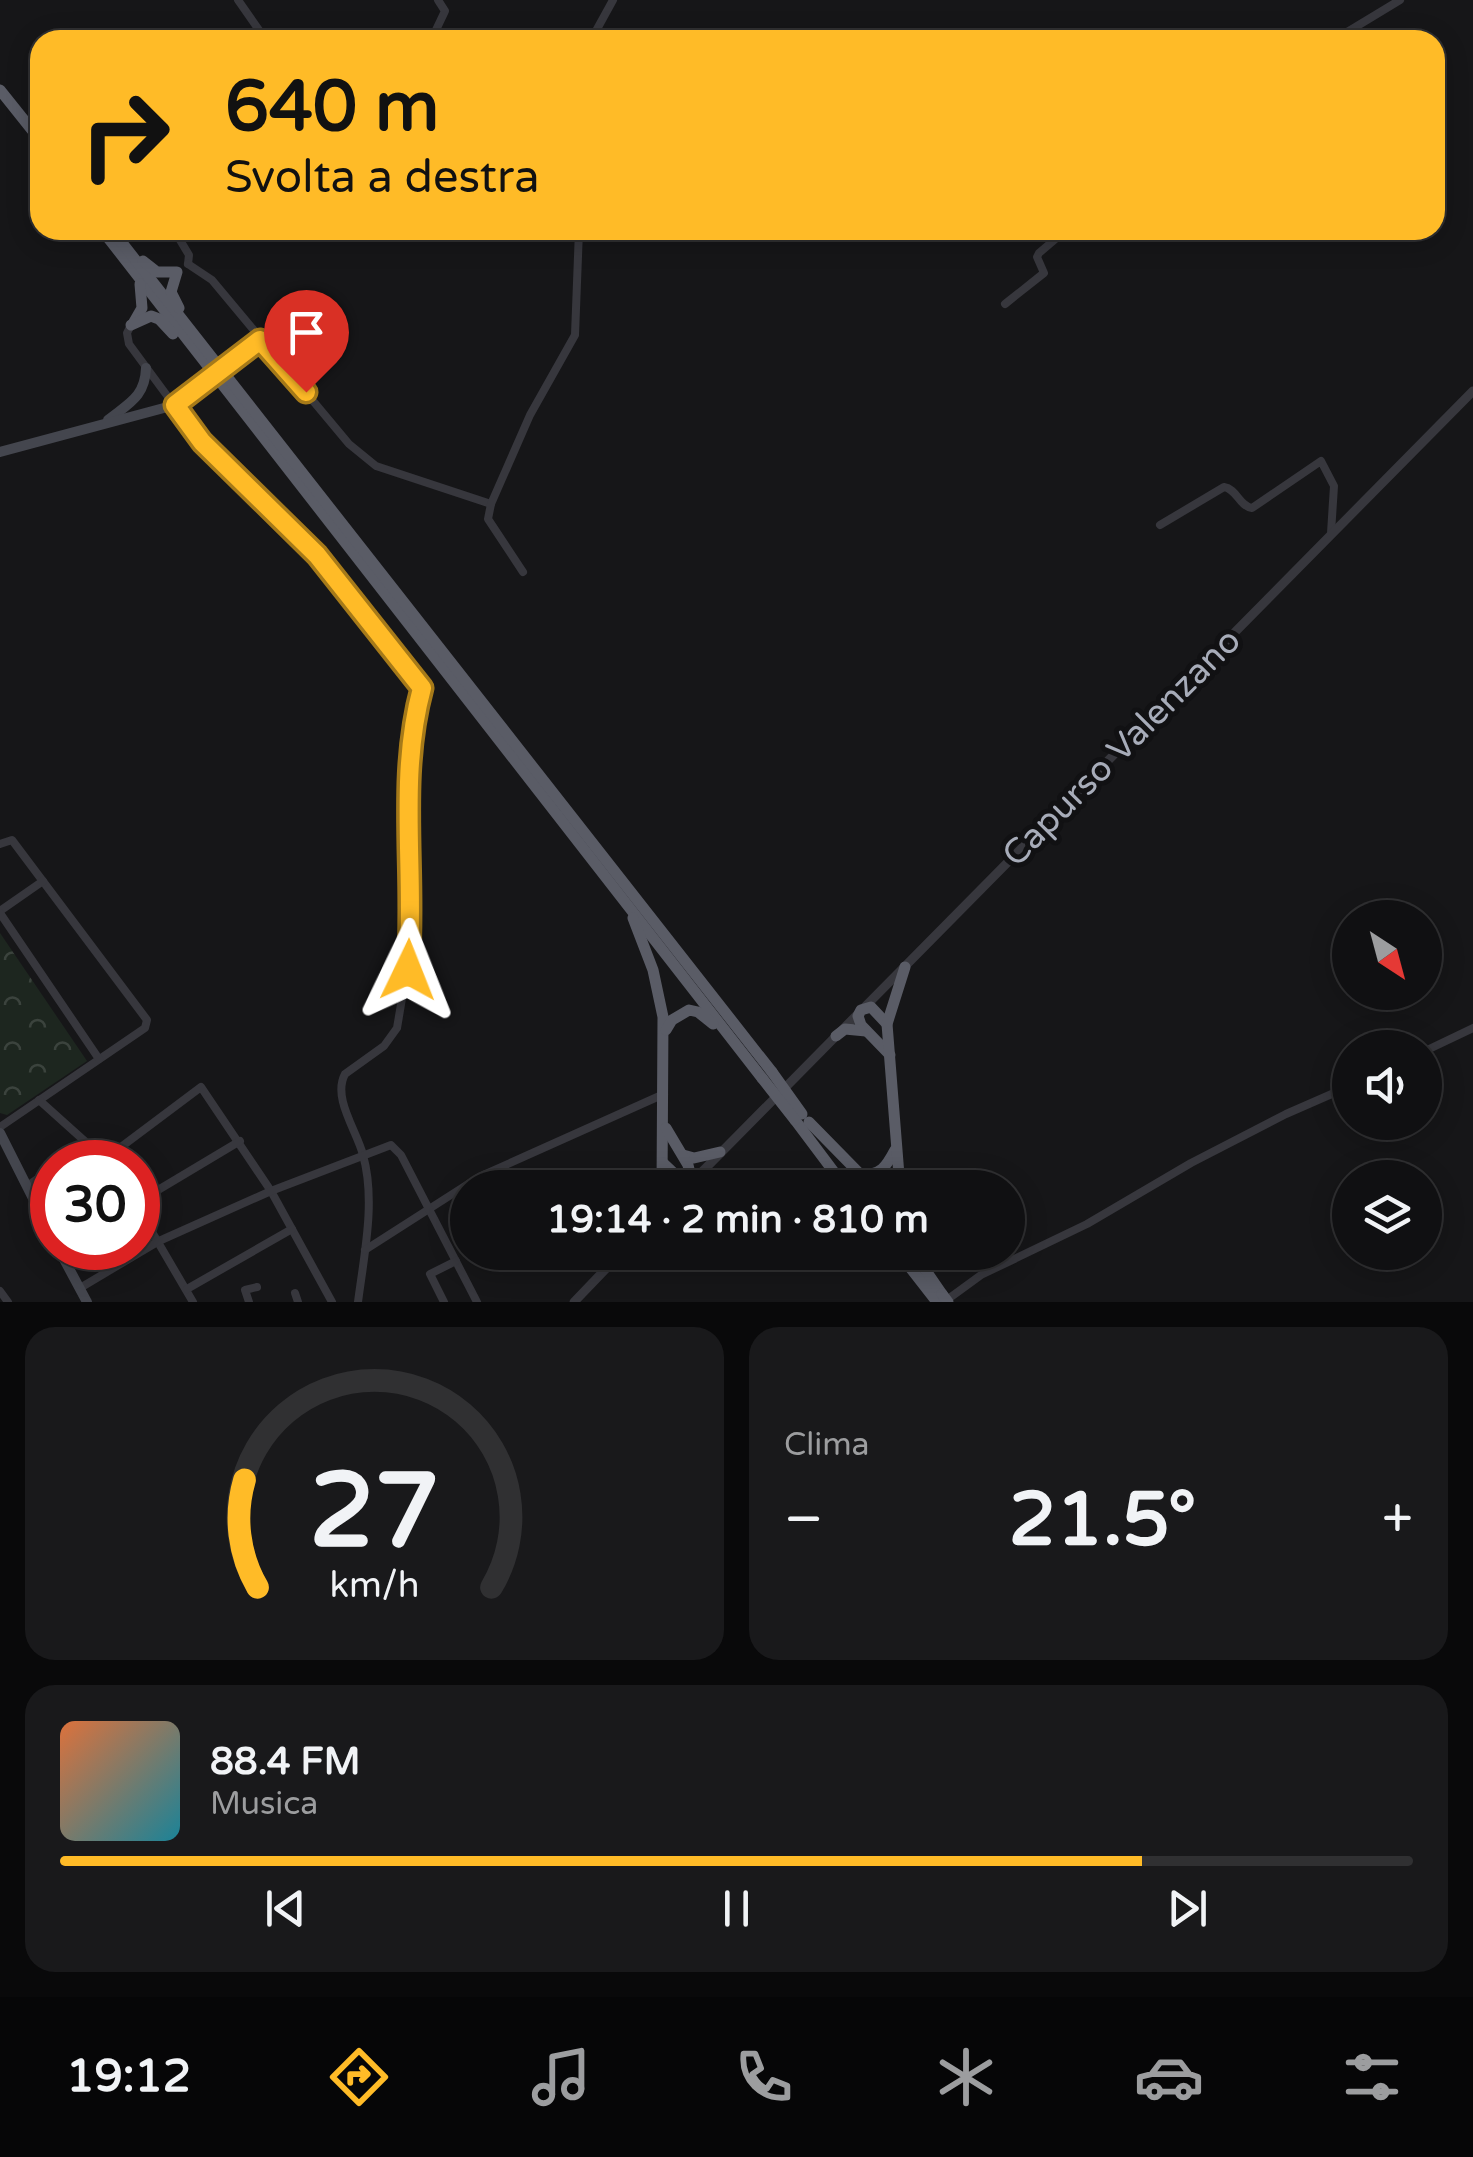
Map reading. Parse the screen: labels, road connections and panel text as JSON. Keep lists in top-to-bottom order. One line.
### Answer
{"streets":{"street":["Capurso Valenzano"]},"north":"bottom right","page":{"turn":["640 m","Svolta a destra"],"limit":"30","trip":"19:14 · 2 min · 810 m","tile":"Clima","heat":["−","21.5°","+"],"song":["88.4 FM","Musica"],"tabs":"19:12","gauge":["27","km/h"]}}
